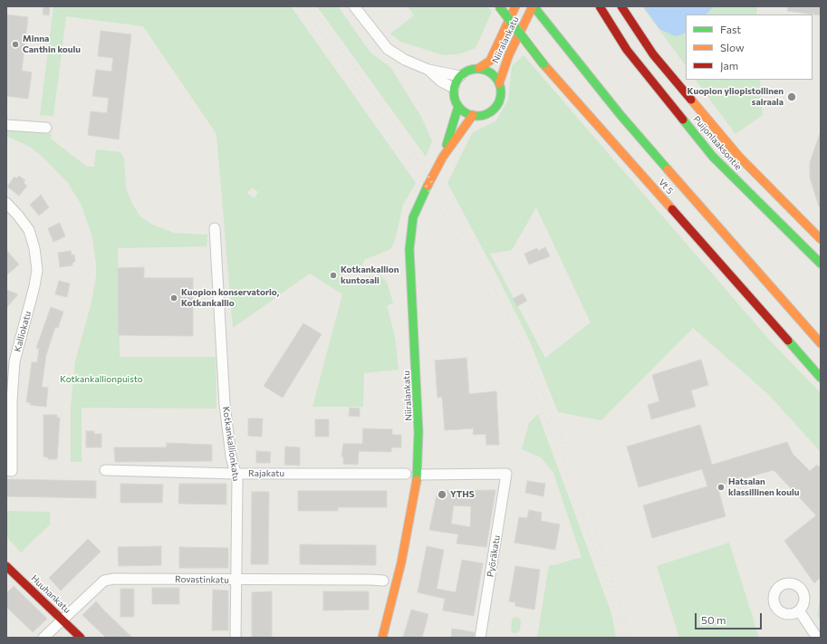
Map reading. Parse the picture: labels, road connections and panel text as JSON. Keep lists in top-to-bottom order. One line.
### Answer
{"streets":{"main road":["Niiralankatu","Puijonlaaksontie","Vt 5","Huuhankatu"],"street":["Kalliokatu","Kotkankallionkatu","Rajakatu","Pyöräkatu","Rovastinkatu"]},"crossings":[["Niiralankatu","Vt 5"],["Niiralankatu","Pyöräkatu"],["Kotkankallionkatu","Rajakatu"],["Kotkankallionkatu","Rovastinkatu"],["Rovastinkatu","Huuhankatu"]],"parks":["Kotkankallionpuisto"],"places":["Minna Canthin koulu","Kuopion yliopistollinen sairaala","Kotkankallion kuntosali","Kuopion konservatorio, Kotkankallio","Hatsalan klassillinen koulu","YTHS"],"legend":["Fast","Slow","Jam"],"scale_bar":"50 m"}
